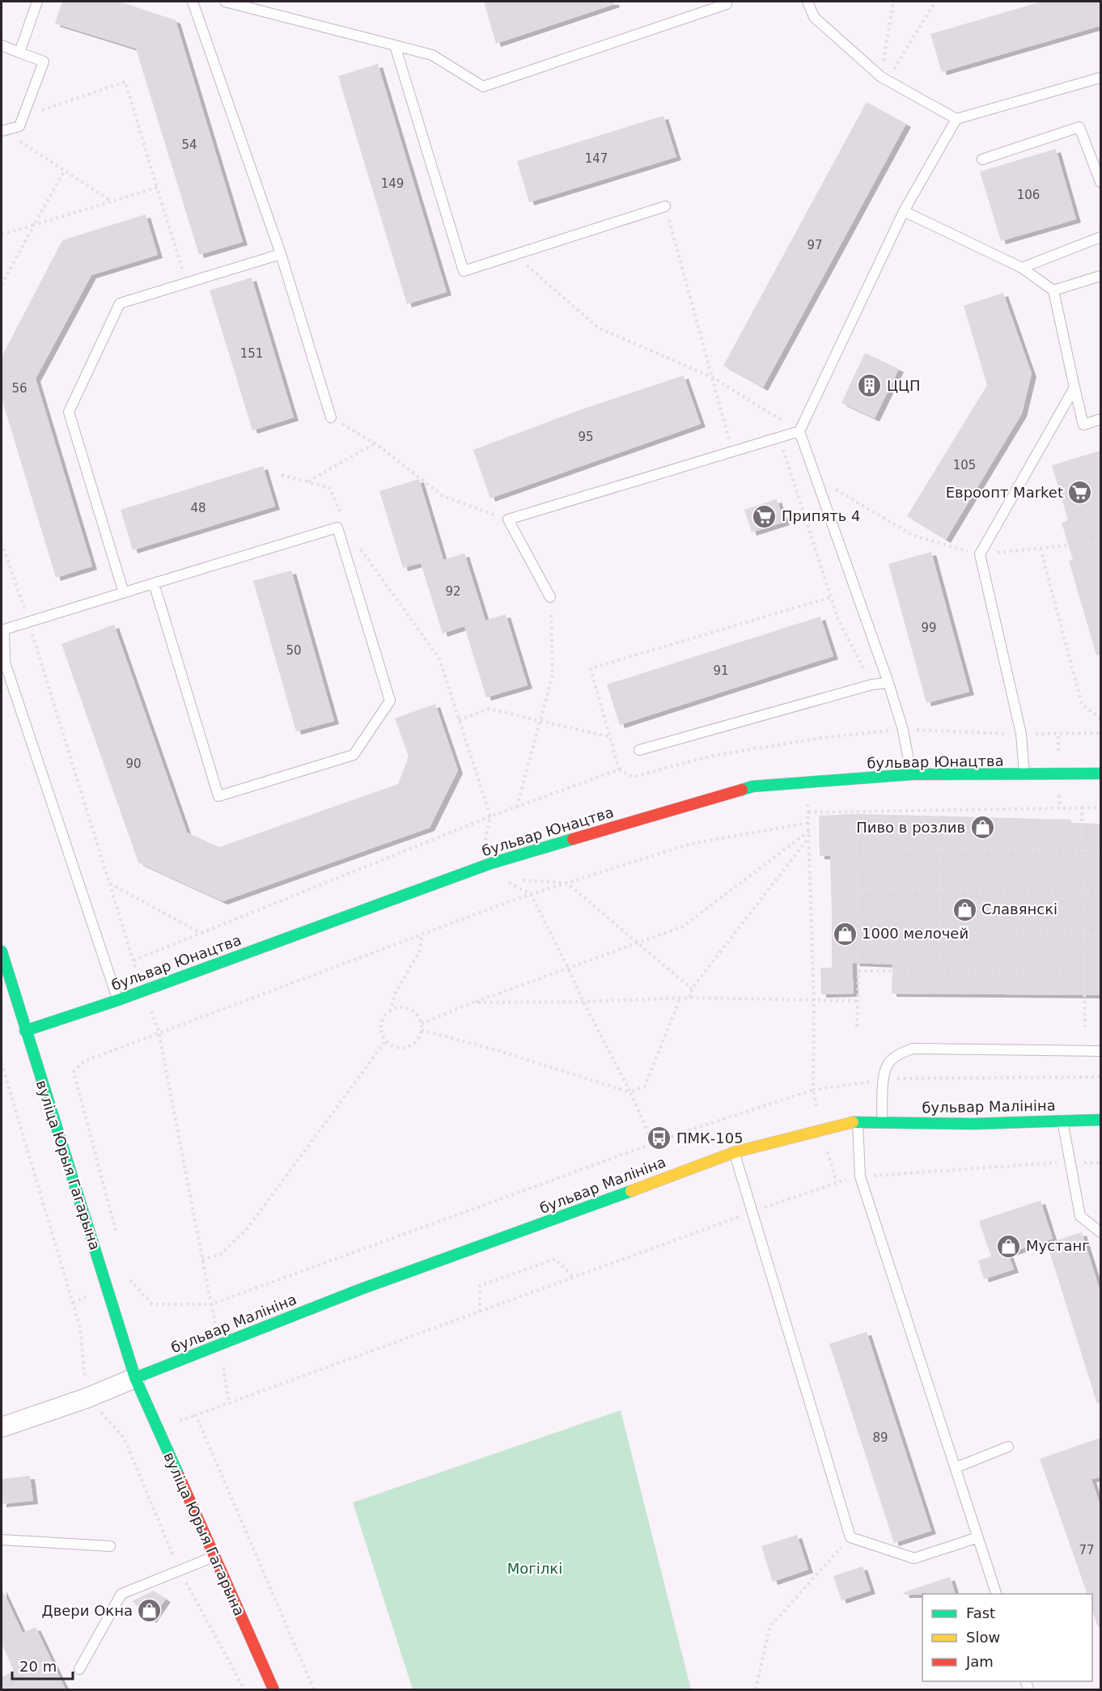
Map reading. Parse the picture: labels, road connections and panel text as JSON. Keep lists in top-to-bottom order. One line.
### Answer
{"streets":{"main road":["бульвар Юнацтва","бульвар Малініна","вуліца Юрыя Гагарына"]},"crossings":[["бульвар Юнацтва","вуліца Юрыя Гагарына"],["бульвар Малініна","вуліца Юрыя Гагарына"]],"parks":["Могілкі"],"places":{"building":["ЦЦП"],"supermarket":["Евроопт Market","Припять 4"],"shop":["Пиво в розлив","Славянскі","1000 мелочей","Мустанг","Двери Окна"],"bus stop":["ПМК-105"]},"house_numbers":["54","147","149","106","97","151","56","95","105","48","92","99","50","91","90","89","77"],"legend":["Fast","Slow","Jam"],"scale_bar":"20 m"}
